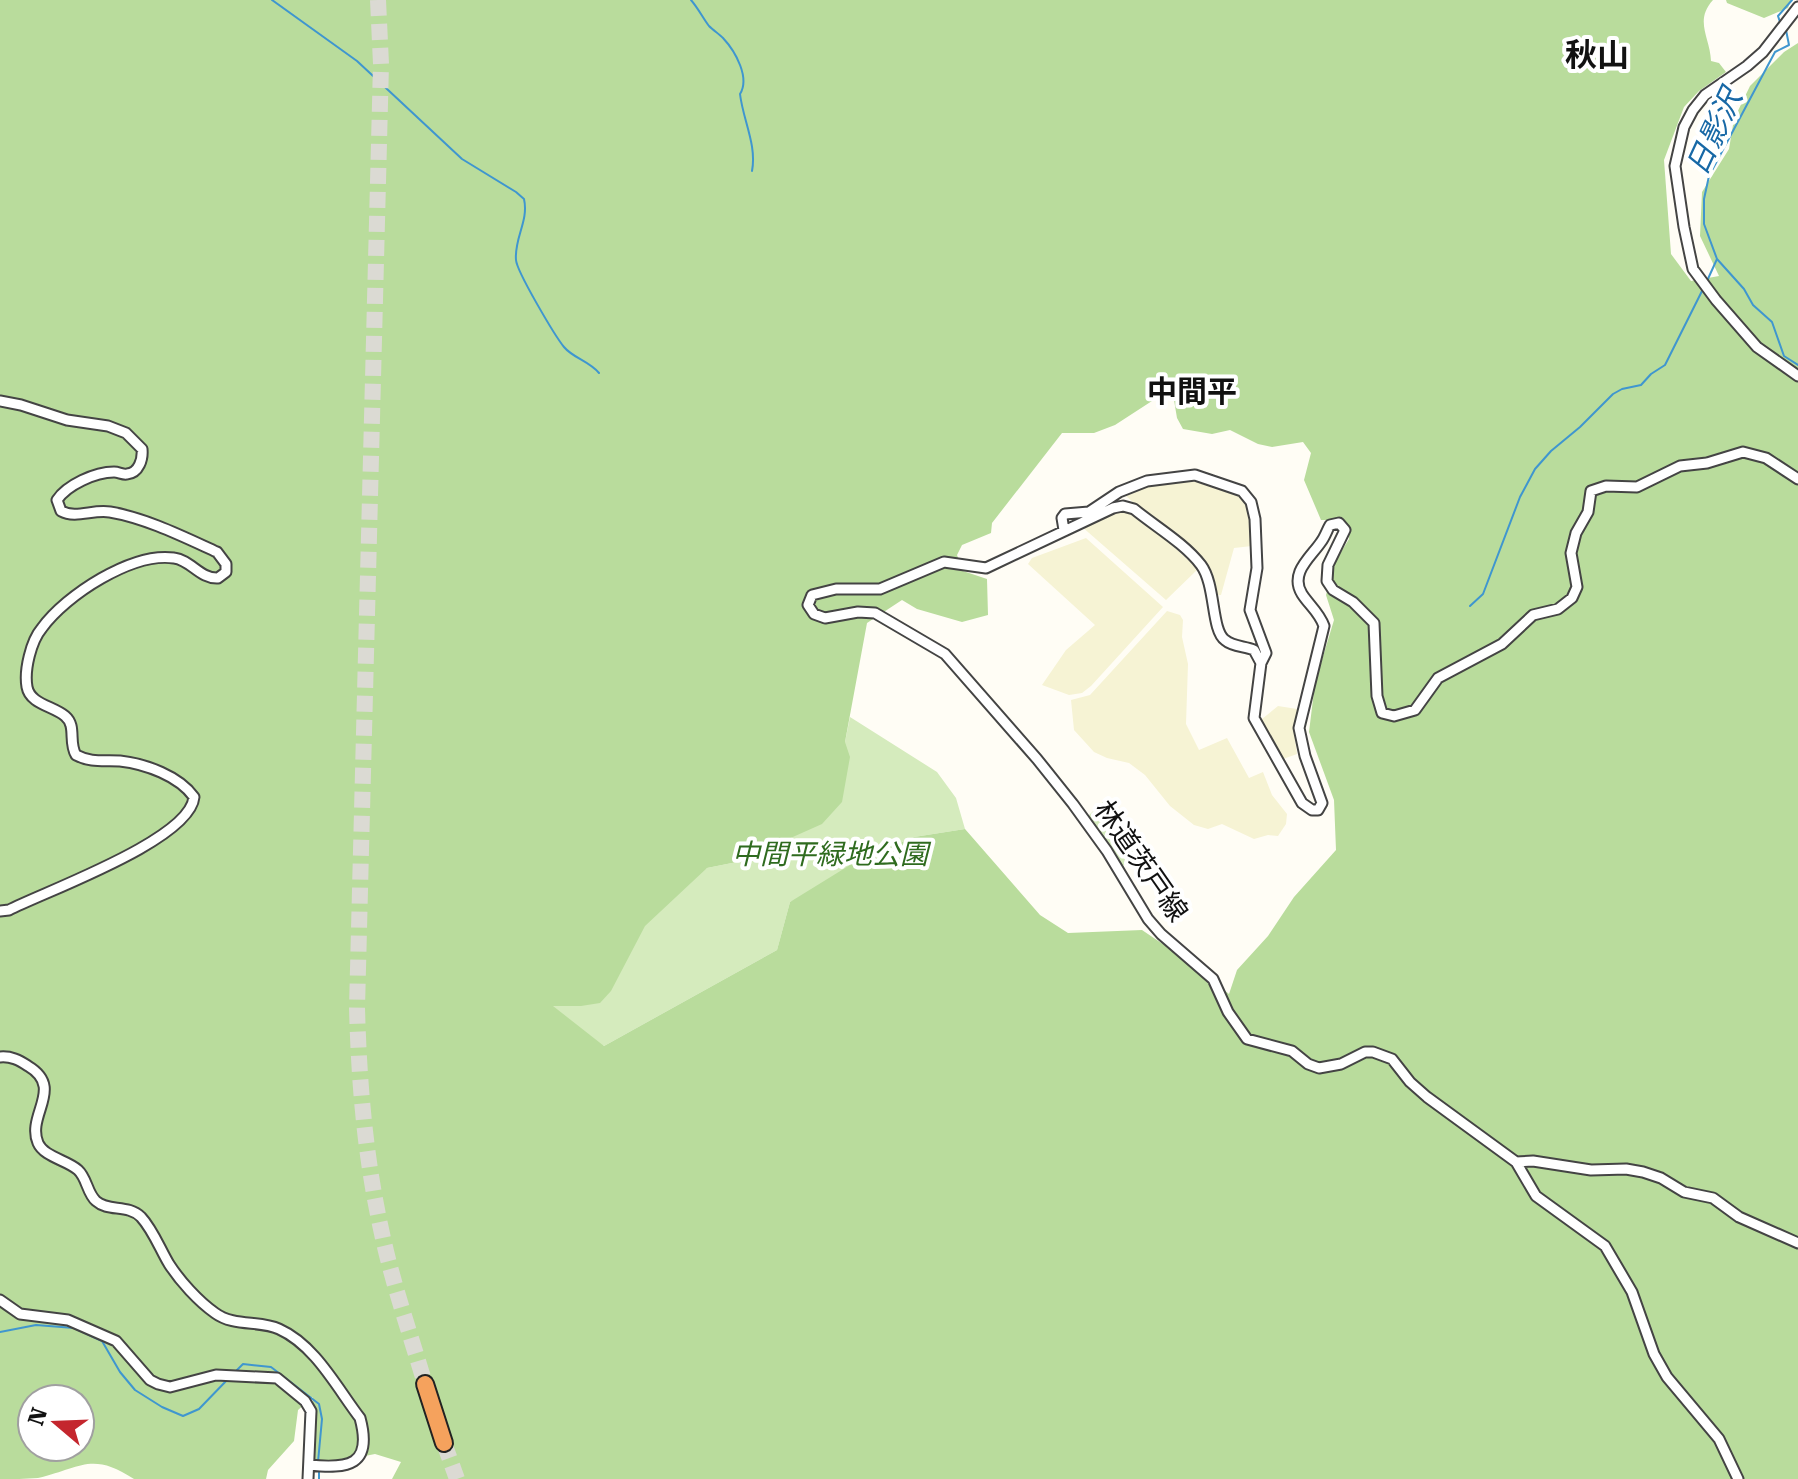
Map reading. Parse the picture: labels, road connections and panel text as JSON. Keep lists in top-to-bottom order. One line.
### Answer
{"streets":{"street":["林道茨戸線"]},"districts":["秋山","中間平"],"water":["日影沢"],"parks":["中間平緑地公園"],"north":"left"}
